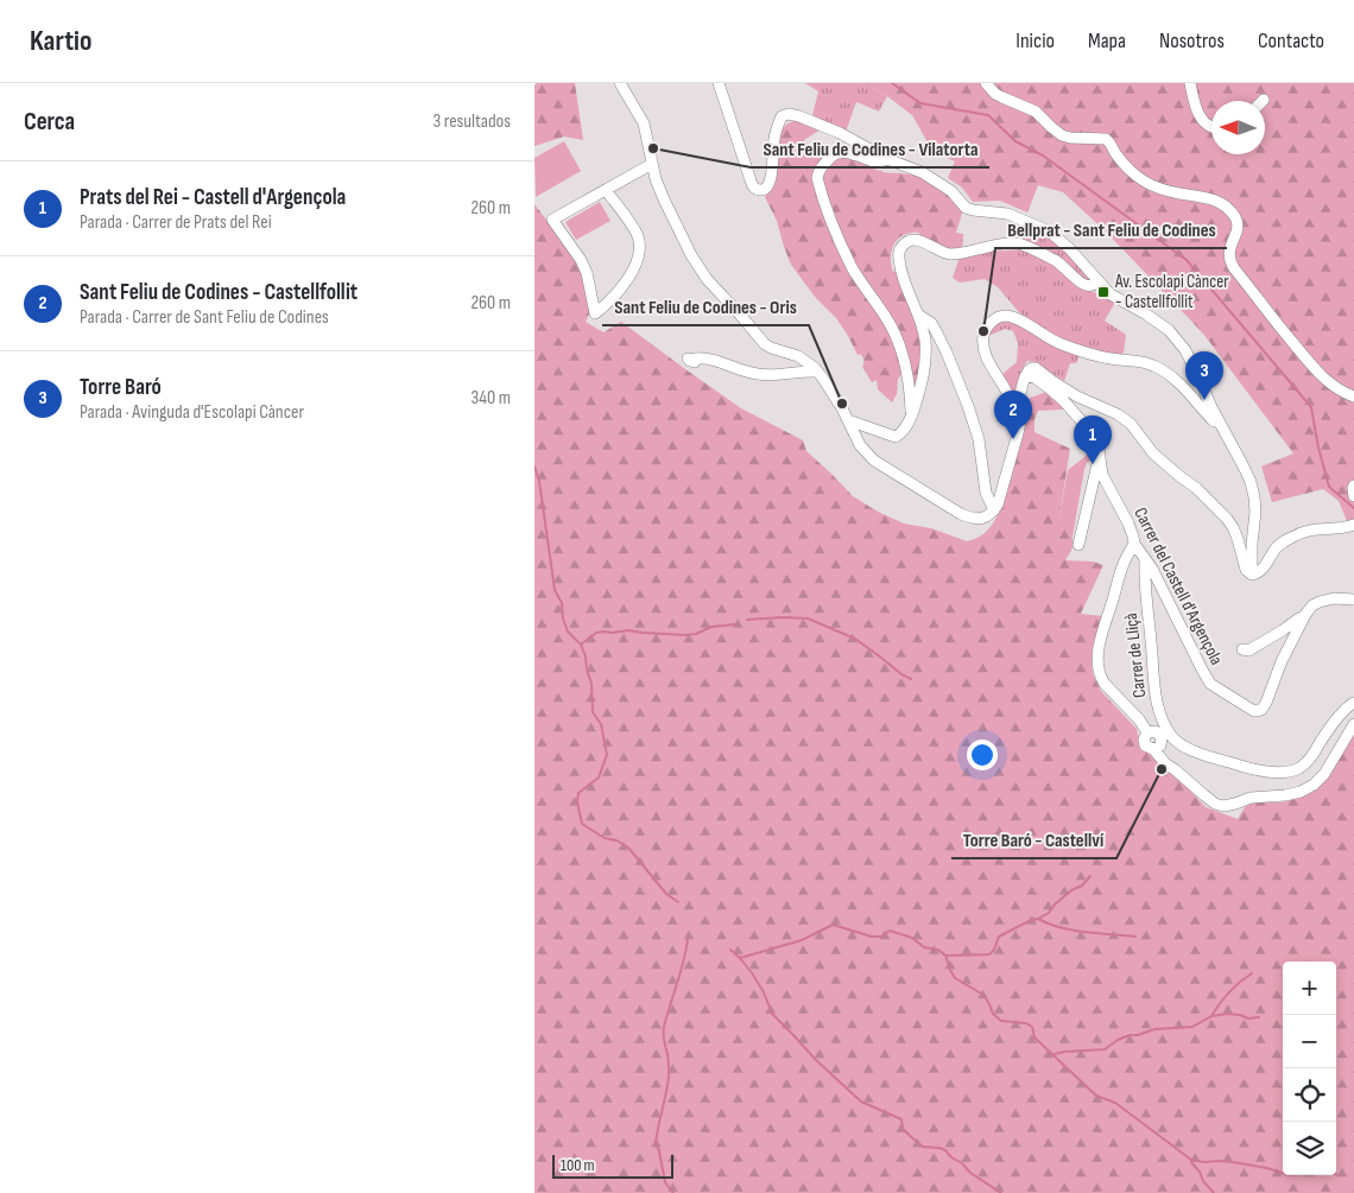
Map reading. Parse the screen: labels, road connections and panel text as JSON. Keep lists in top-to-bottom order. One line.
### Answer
{"streets":{"street":["Carrer del Castell d'Argençola","Carrer de Lliçà"]},"crossings":[["Carrer del Castell d'Argençola","Carrer de Lliçà"]],"places":{"other":["Sant Feliu de Codines - Vilatorta","Bellprat - Sant Feliu de Codines","Sant Feliu de Codines - Oris","Torre Baró - Castellví"],"transit":["Av. Escolapi Càncer - Castellfollit"]},"scale_bar":"100 m","north":"left","page":{"header":"Kartio","nav":["Inicio","Mapa","Nosotros","Contacto"],"heading":["Cerca","3 resultados"],"list":[{"mark":"1","name":"Prats del Rei - Castell d'Argençola","note":"Parada · Carrer de Prats del Rei","value":"260 m"},{"mark":"2","name":"Sant Feliu de Codines - Castellfollit","note":"Parada · Carrer de Sant Feliu de Codines","value":"260 m"},{"mark":"3","name":"Torre Baró","note":"Parada · Avinguda d'Escolapi Càncer","value":"340 m"}],"pins":["3","2","1"],"map_buttons":["+","−"],"scale":"100 m"}}
